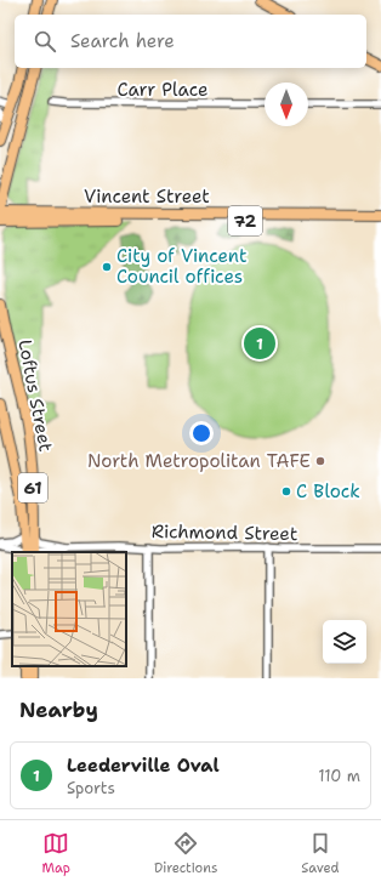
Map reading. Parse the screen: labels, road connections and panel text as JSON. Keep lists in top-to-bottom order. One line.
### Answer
{"streets":{"main road":["Vincent Street","72","Loftus Street","61"],"street":["Carr Place","Richmond Street"]},"crossings":[["Loftus Street","Richmond Street"]],"places":["City of Vincent Council offices","North Metropolitan TAFE","C Block"],"north":"bottom","page":{"search":"Search here","pins":"1","heading":"Nearby","list":[{"mark":"1","name":"Leederville Oval","note":"Sports","value":"110 m"}],"nav":["Map","Directions","Saved"]}}
